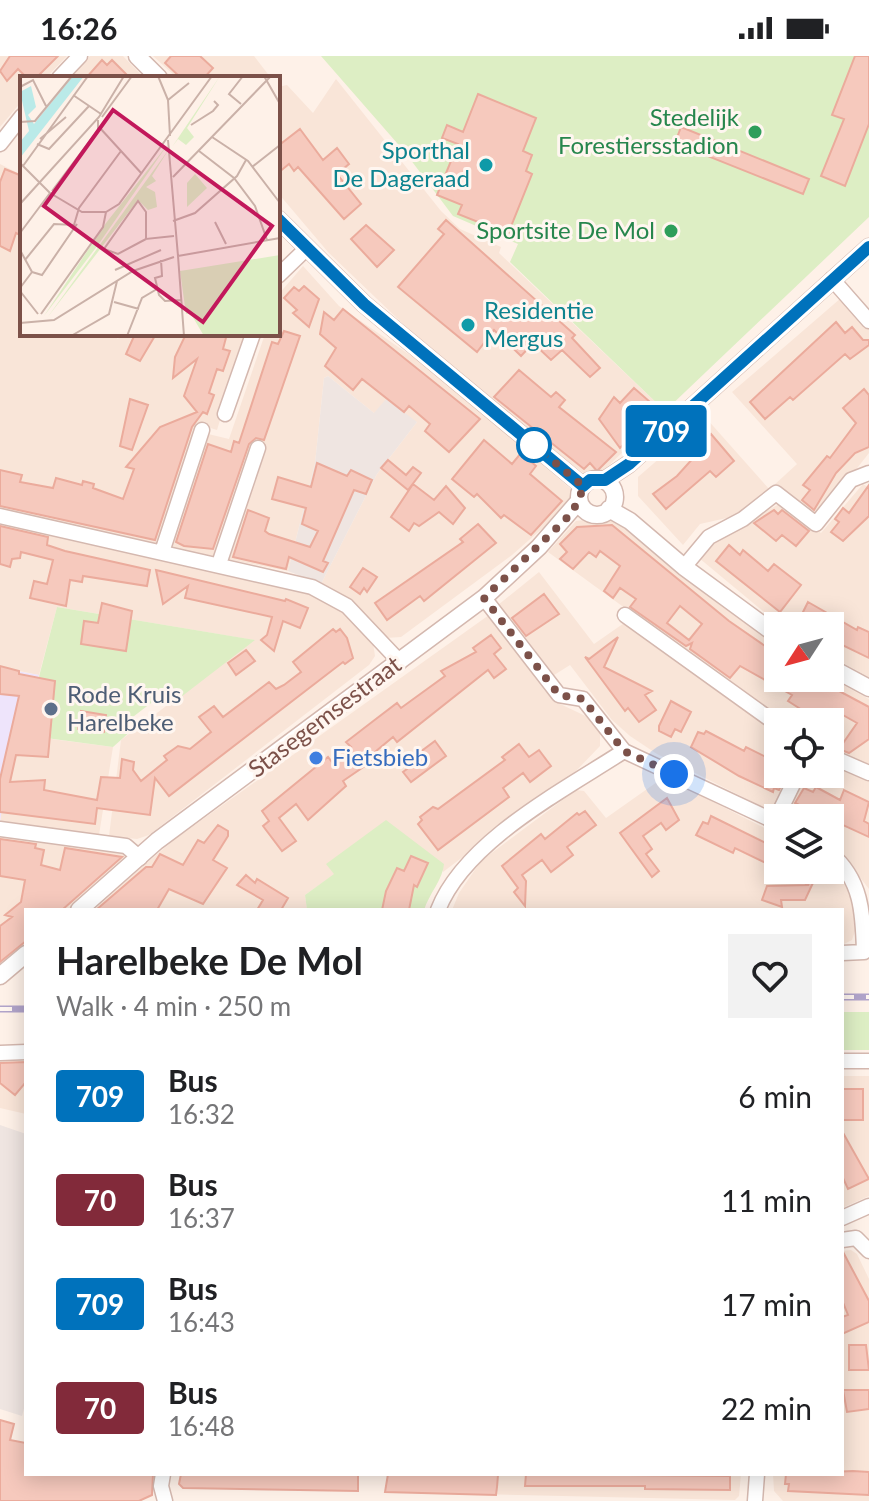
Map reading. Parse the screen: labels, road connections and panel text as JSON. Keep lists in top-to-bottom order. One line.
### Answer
{"streets":{"street":["Stasegemsestraat"]},"places":["Stedelijk Forestiersstadion","Sporthal De Dageraad","Sportsite De Mol","Residentie Mergus","Rode Kruis Harelbeke","Fietsbieb"],"lines":["bus line 709"],"north":"bottom left","page":{"status":"16:26","on_map":"709","heading":["Harelbeke De Mol","Walk · 4 min · 250 m"],"list":[{"mark":"709","name":"Bus","note":"16:32","value":"6 min"},{"mark":"70","name":"Bus","note":"16:37","value":"11 min"},{"mark":"709","name":"Bus","note":"16:43","value":"17 min"},{"mark":"70","name":"Bus","note":"16:48","value":"22 min"}]}}
